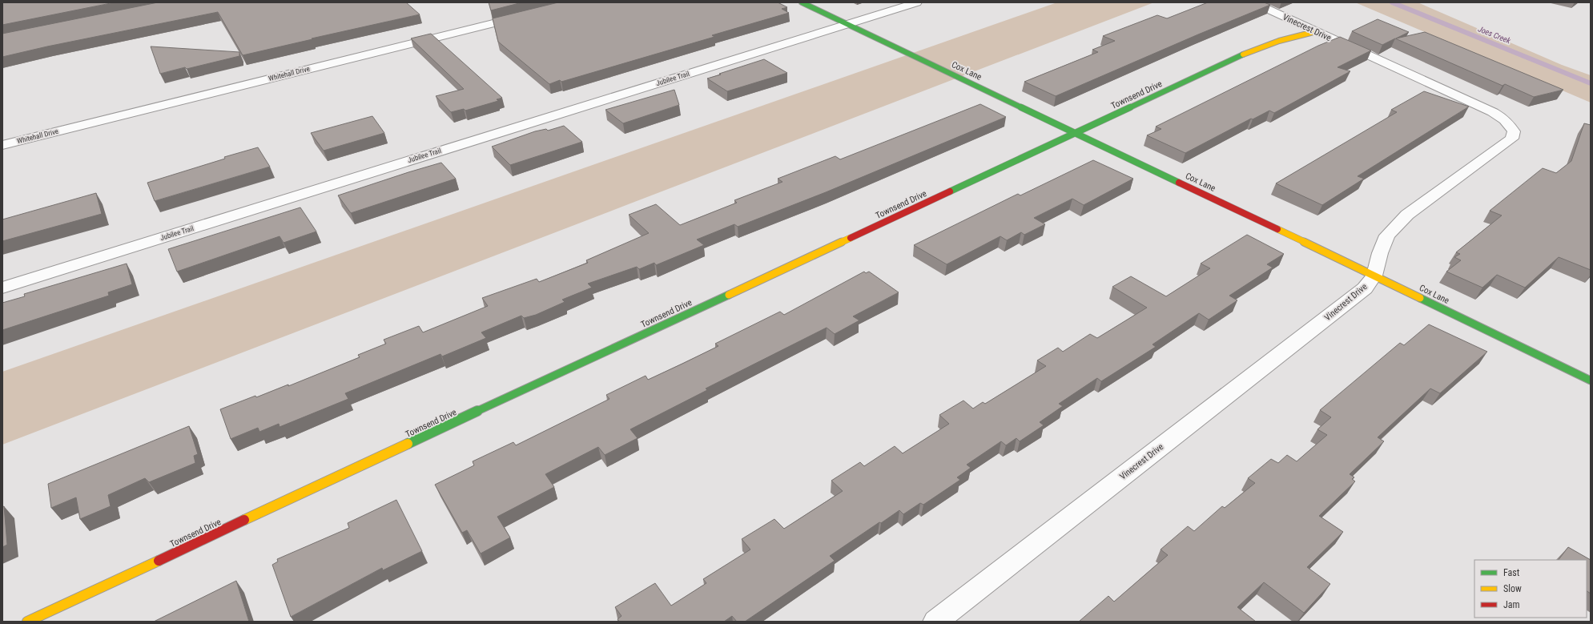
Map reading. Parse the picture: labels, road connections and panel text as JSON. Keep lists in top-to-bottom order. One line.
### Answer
{"streets":{"street":["Vinecrest Drive","Cox Lane","Whitehall Drive","Jubilee Trail","Townsend Drive"]},"crossings":[["Vinecrest Drive","Cox Lane"],["Vinecrest Drive","Townsend Drive"],["Cox Lane","Jubilee Trail"],["Cox Lane","Townsend Drive"]],"water":["Joes Creek"],"legend":["Fast","Slow","Jam"]}
